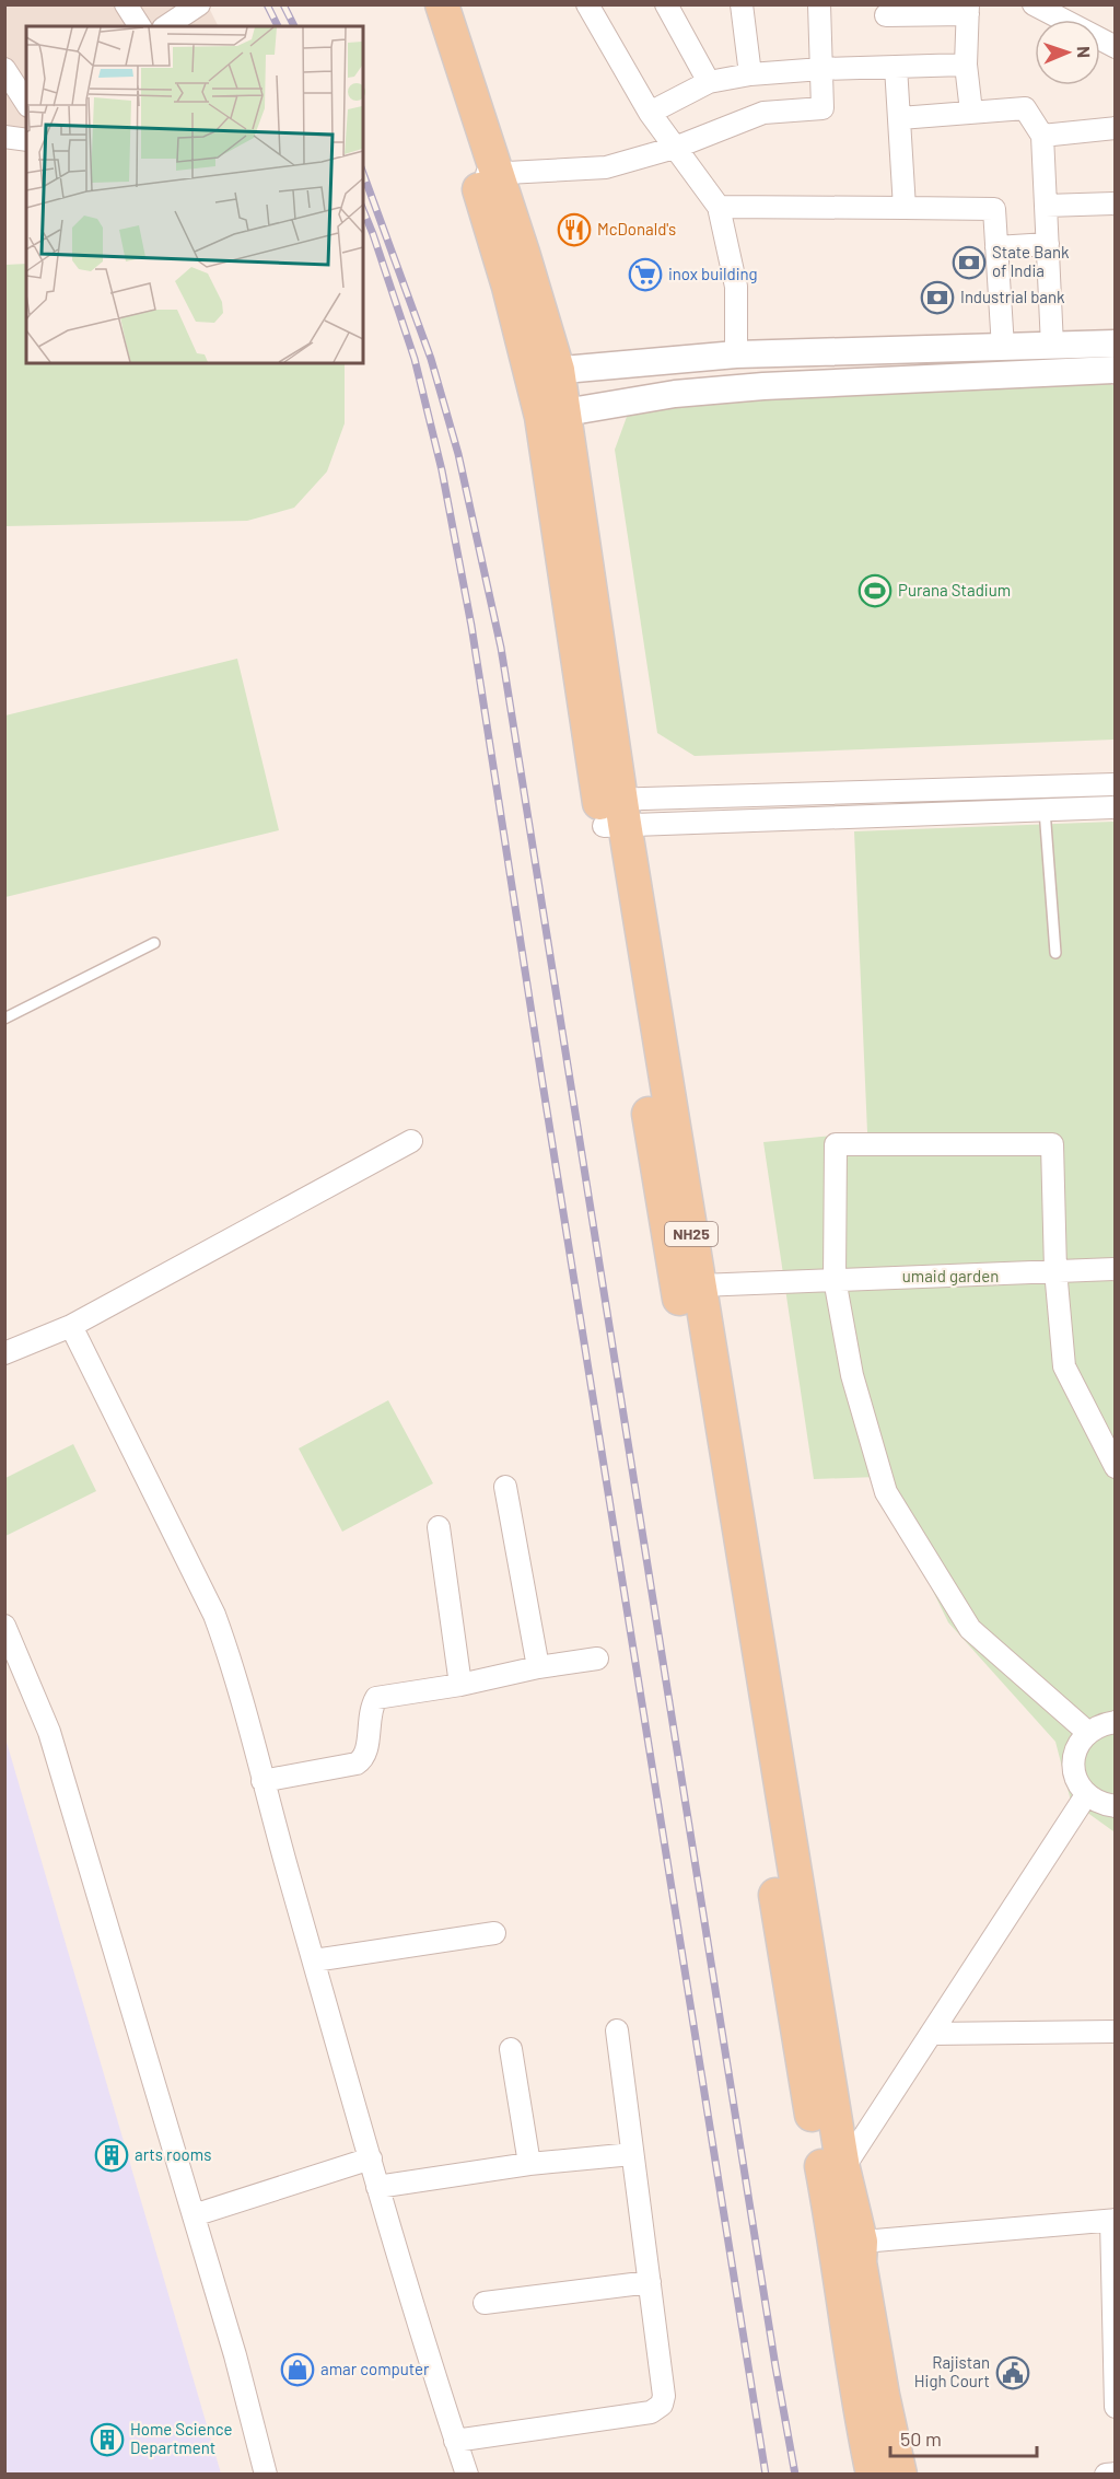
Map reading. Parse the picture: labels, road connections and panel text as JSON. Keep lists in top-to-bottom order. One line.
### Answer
{"streets":{"main road":["NH25"]},"parks":["umaid garden"],"places":{"restaurant":["McDonald's"],"bank":["State Bank of India","Industrial bank"],"supermarket":["inox building"],"sports":["Purana Stadium"],"building":["arts rooms","Home Science Department"],"shop":["amar computer"],"public building":["Rajistan High Court"]},"scale_bar":"50 m","north":"right"}
